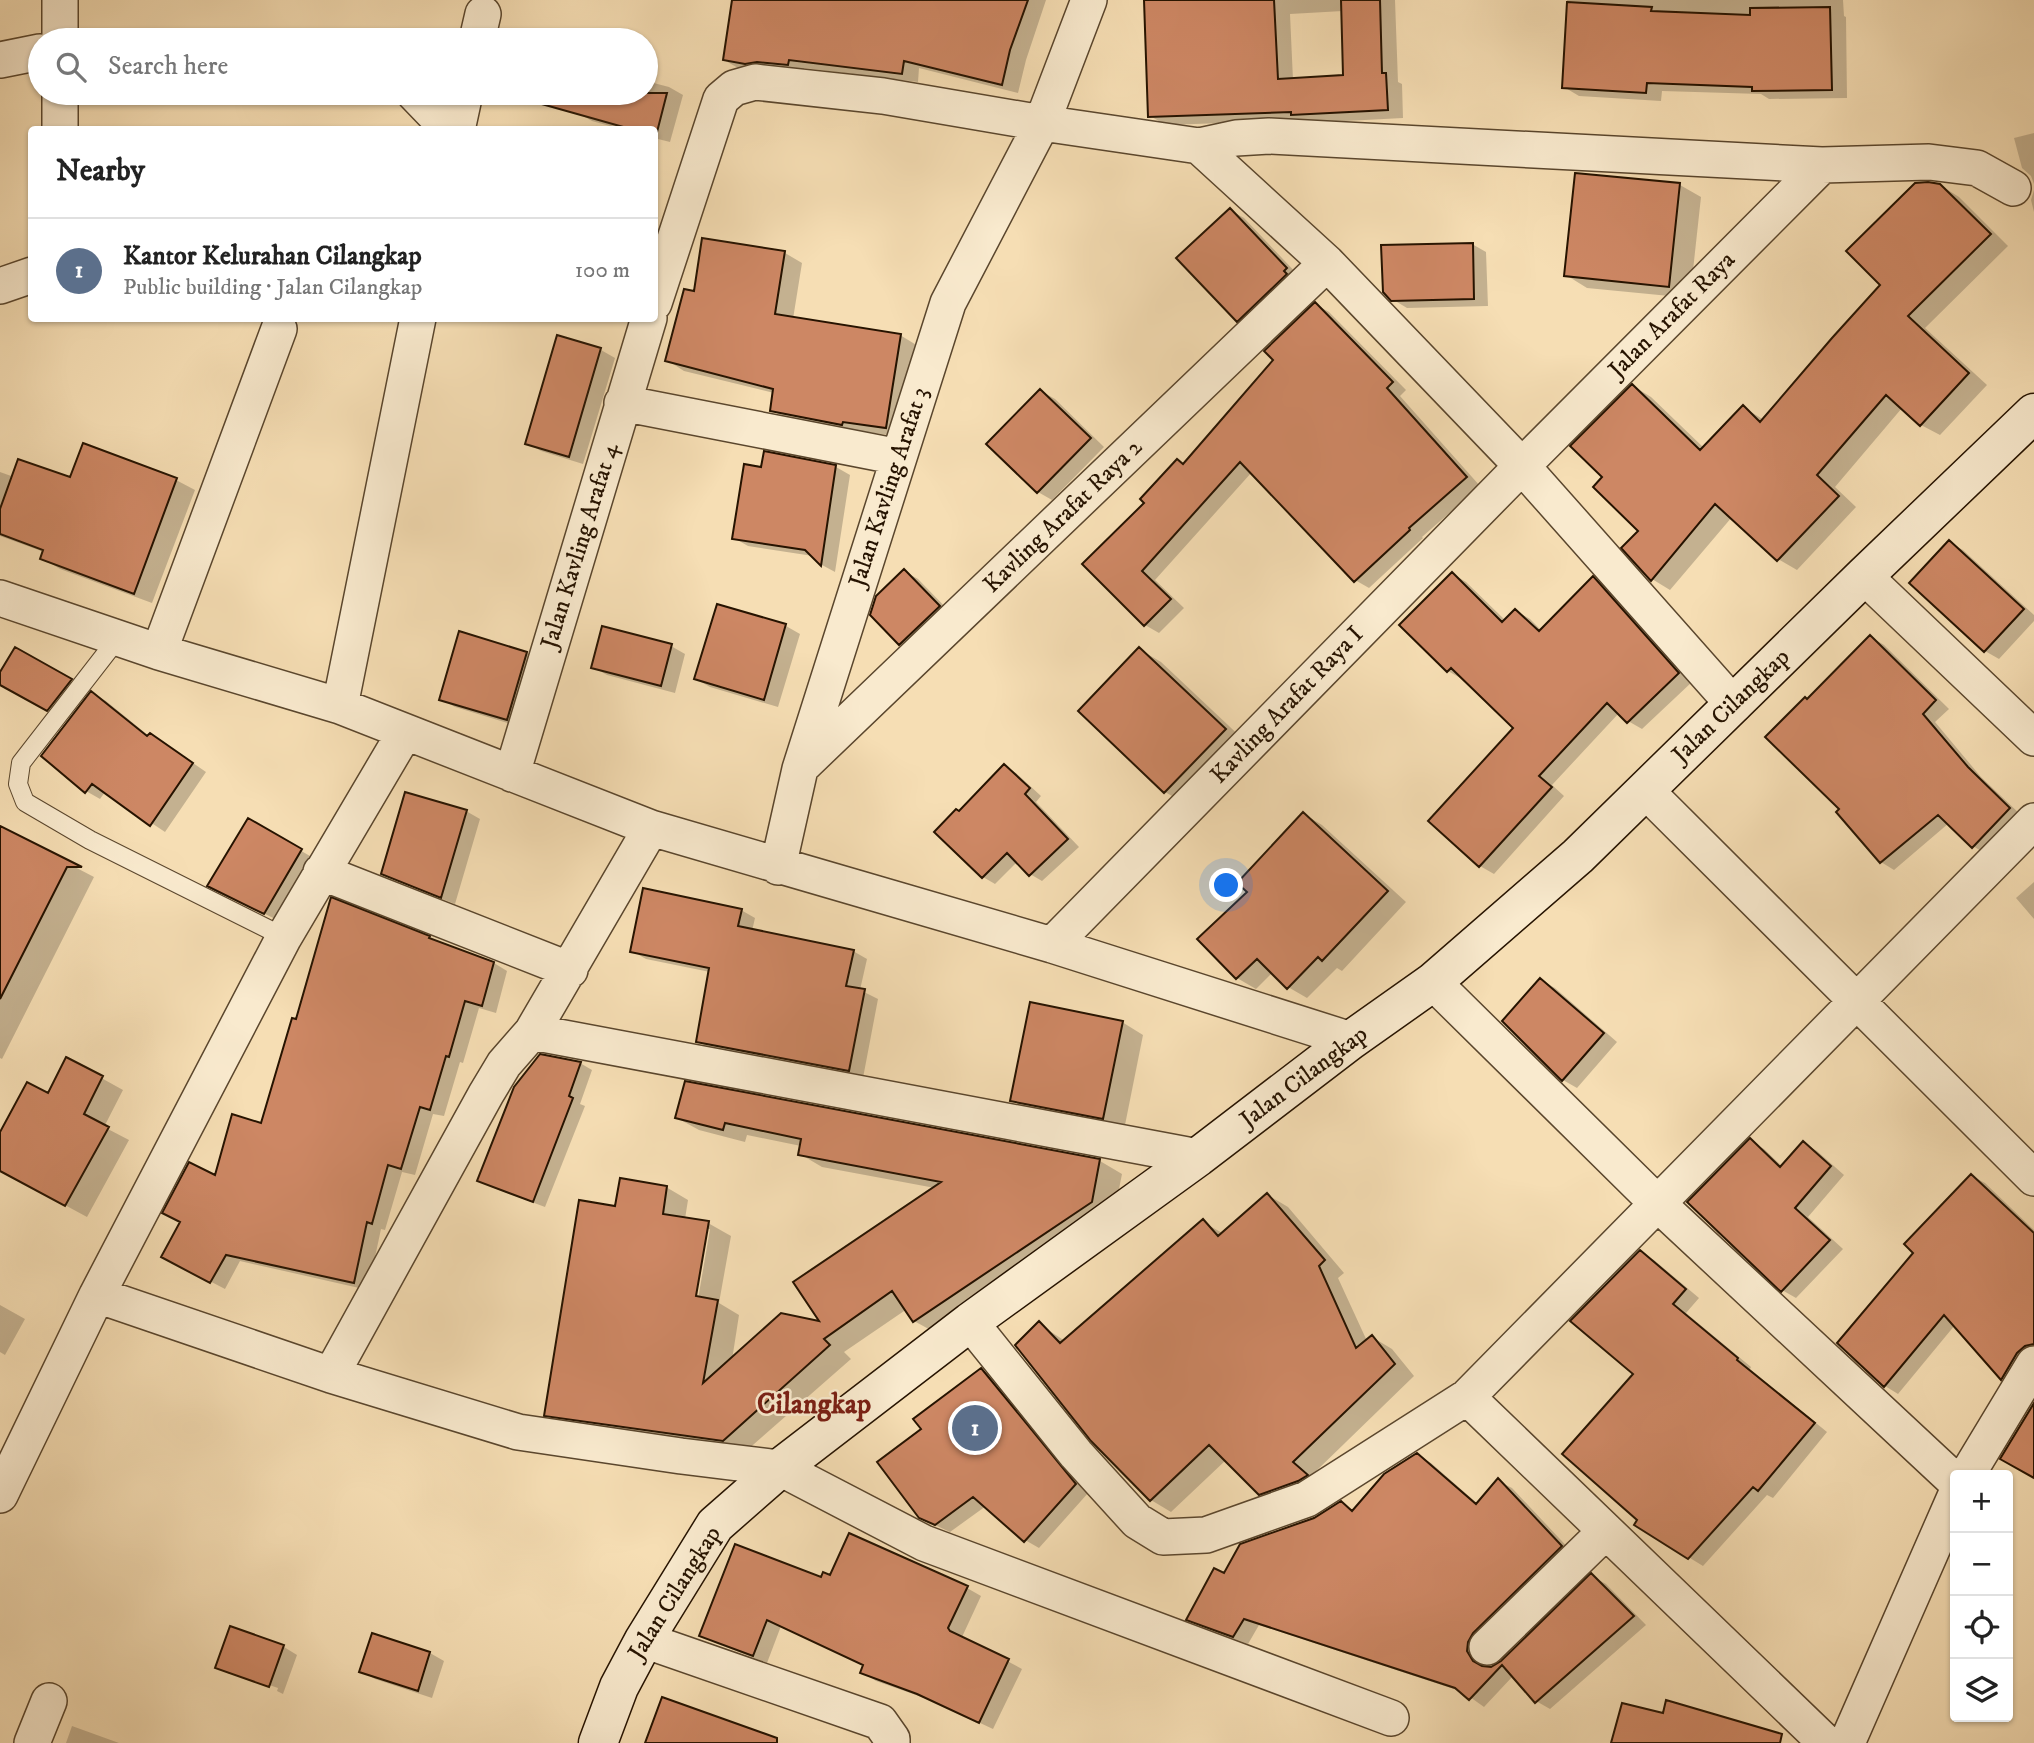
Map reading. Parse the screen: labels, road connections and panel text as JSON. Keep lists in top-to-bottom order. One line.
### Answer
{"streets":{"street":["Jalan Arafat Raya","Jalan Kavling Arafat 3","Kavling Arafat Raya 2","Jalan Kavling Arafat 4","Kavling Arafat Raya I","Jalan Cilangkap"]},"crossings":[["Jalan Arafat Raya","Kavling Arafat Raya I"],["Jalan Kavling Arafat 3","Kavling Arafat Raya 2"]],"districts":["Cilangkap"],"page":{"search":"Search here","heading":"Nearby","list":[{"mark":"1","name":"Kantor Kelurahan Cilangkap","note":"Public building · Jalan Cilangkap","value":"100 m"}],"pins":"1","map_buttons":["+","−"]}}
